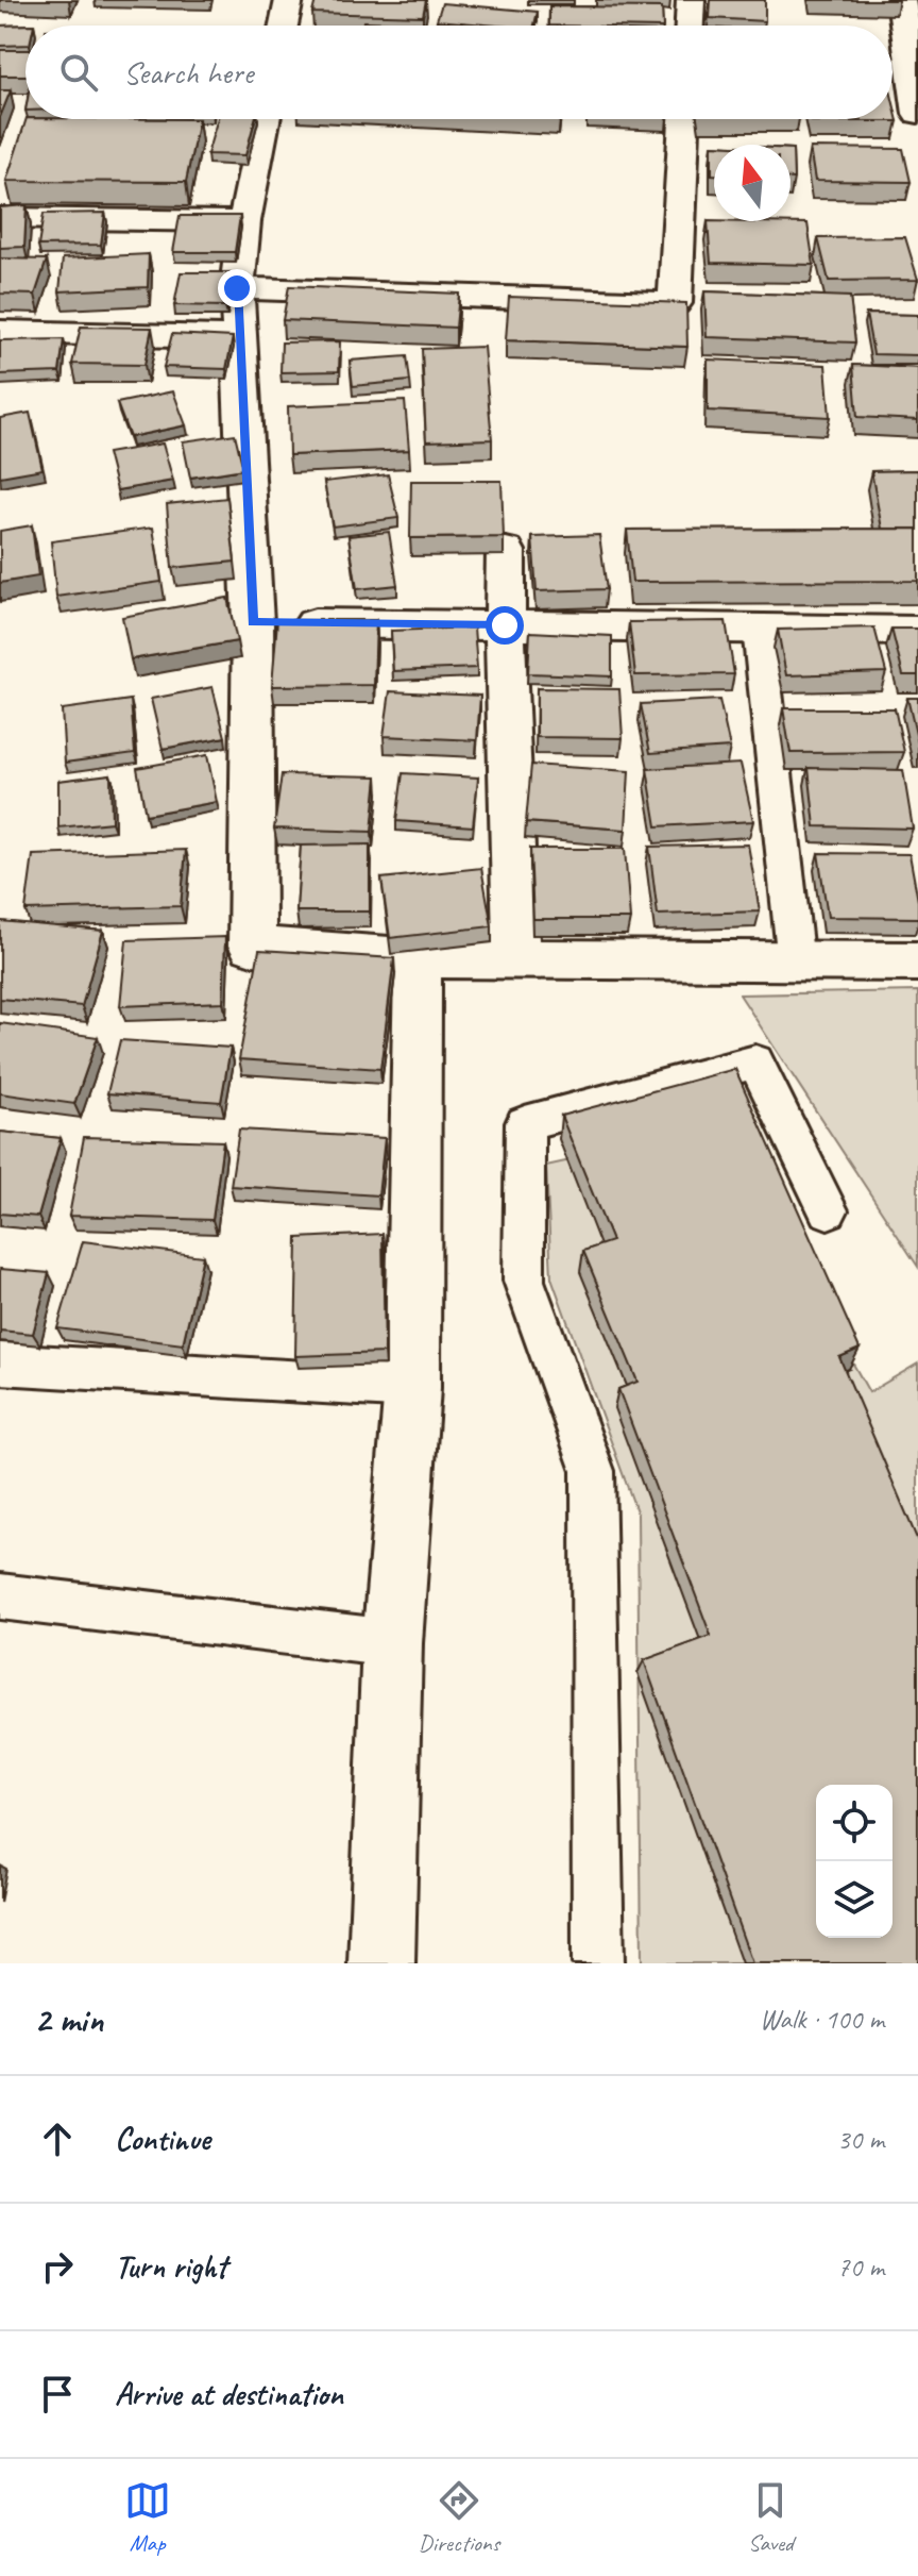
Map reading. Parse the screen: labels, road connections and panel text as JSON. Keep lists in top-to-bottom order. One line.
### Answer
{"north":"top","page":{"search":"Search here","heading":["2 min","Walk · 100 m"],"list":[["Continue","30 m"],["Turn right","70 m"],"Arrive at destination"],"nav":["Map","Directions","Saved"]}}
